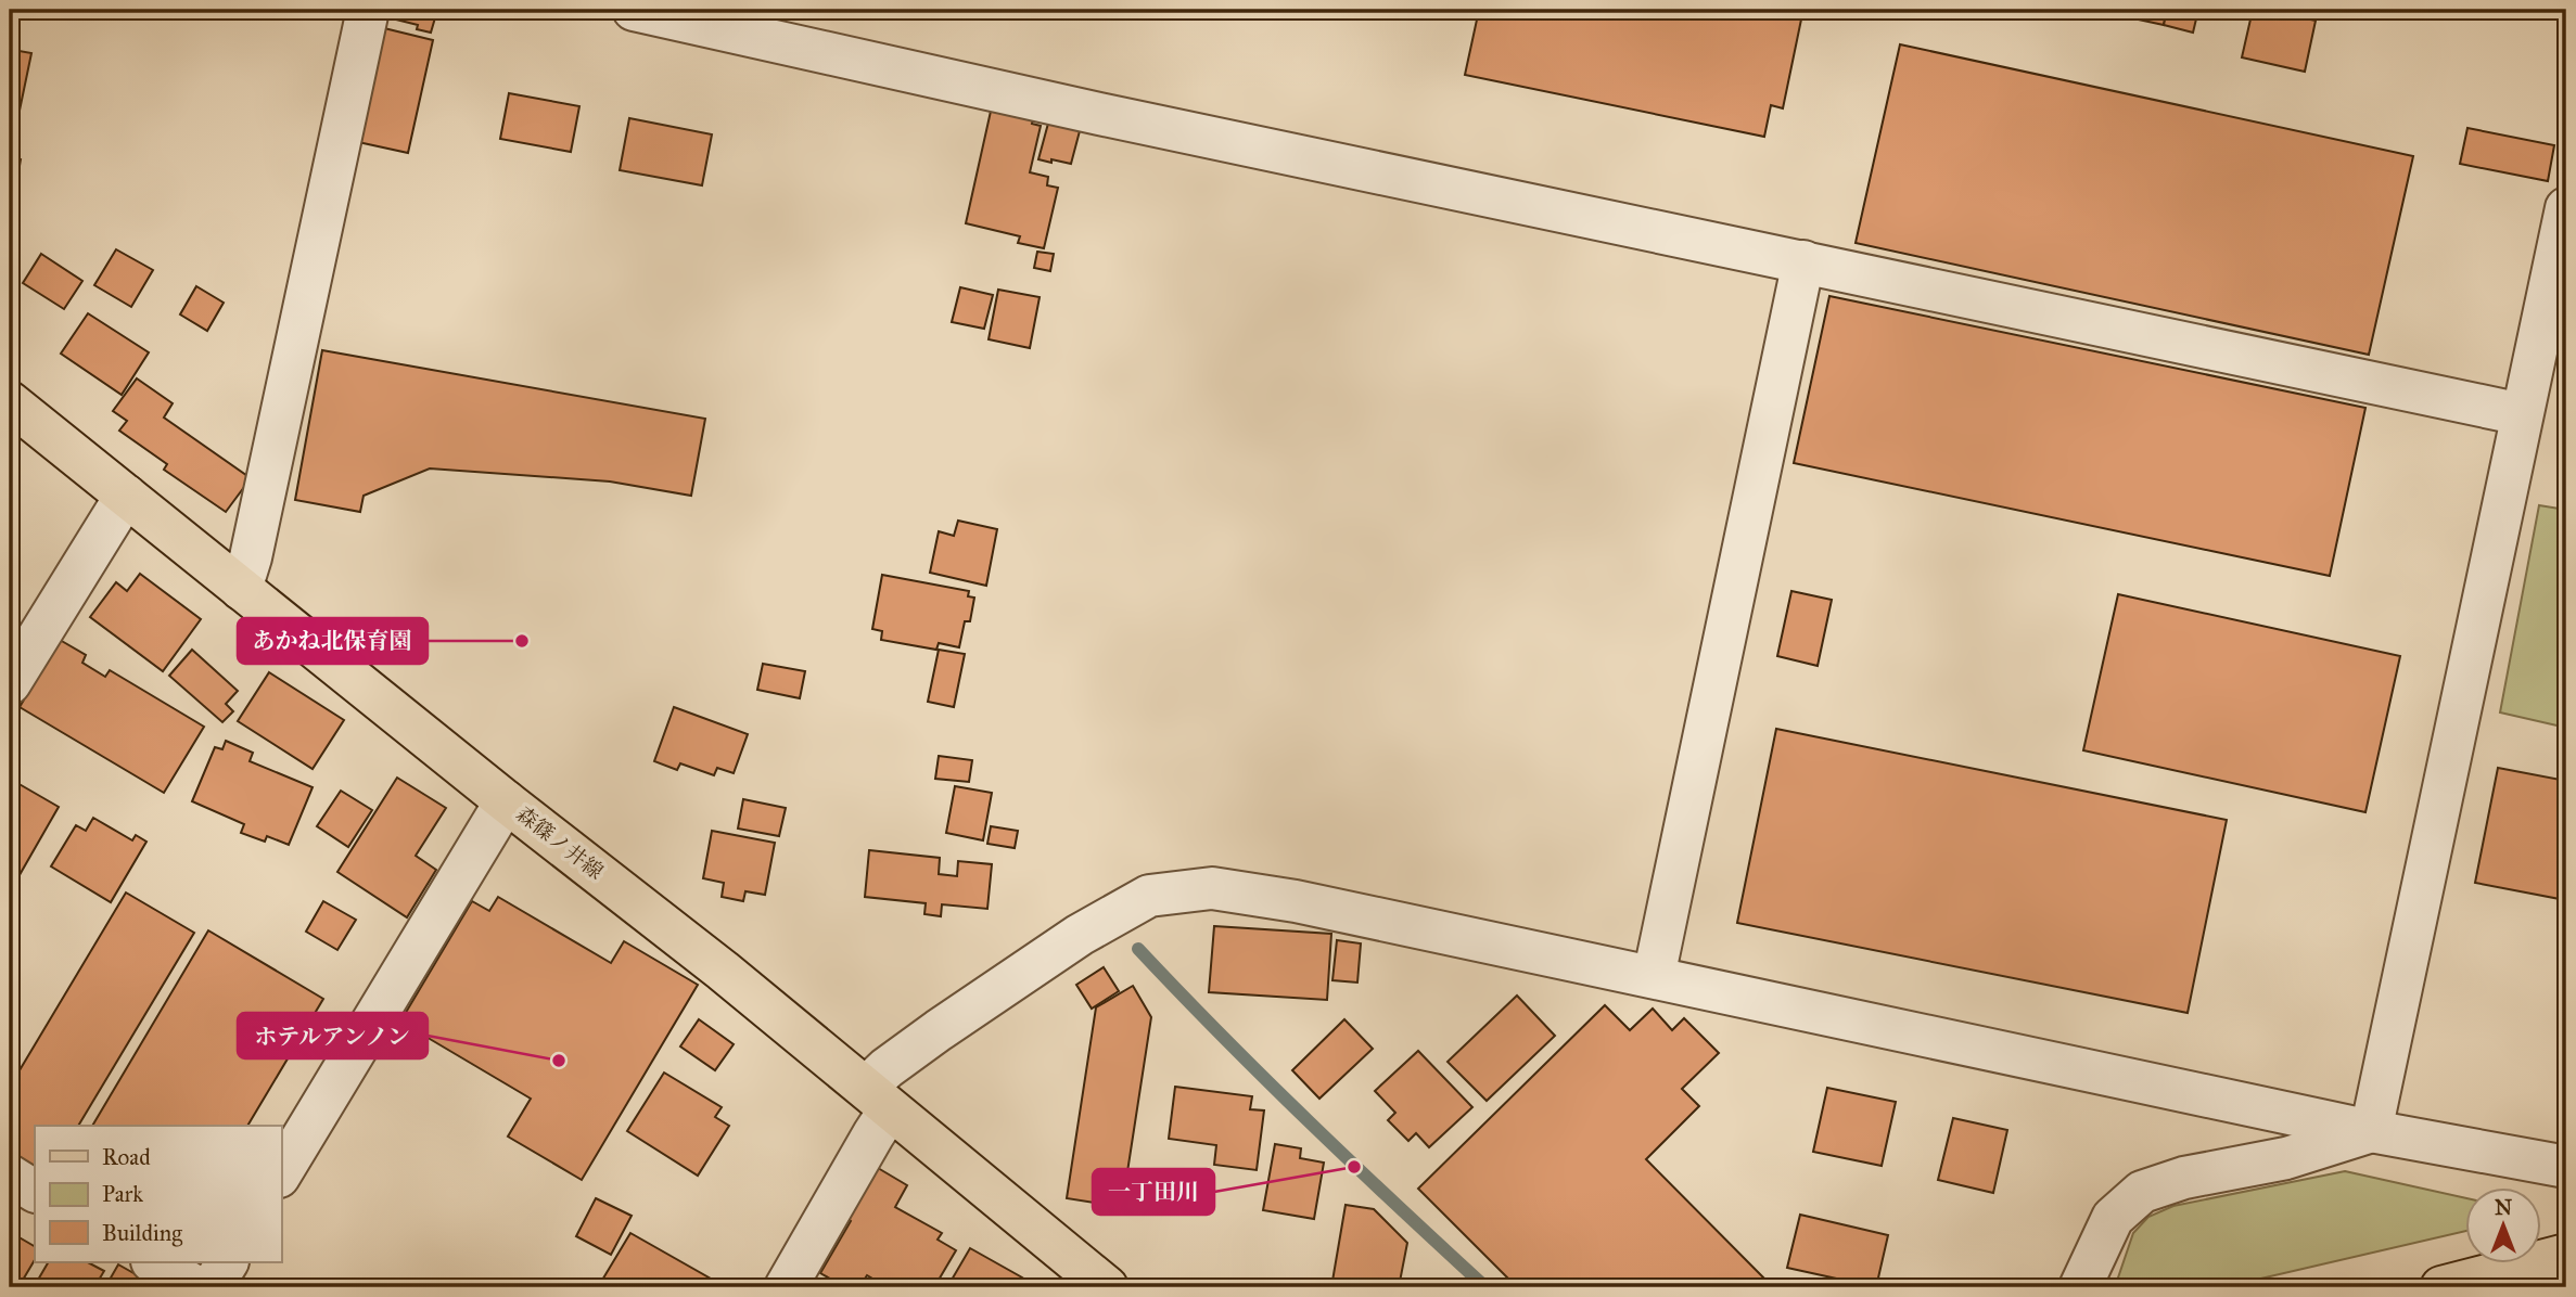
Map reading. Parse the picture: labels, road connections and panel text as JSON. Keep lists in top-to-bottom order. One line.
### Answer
{"streets":{"main road":["森篠ノ井線"]},"places":["あかね北保育園","ホテルアンノン","一丁田川"],"legend":["Road","Park","Building"],"north":"top"}
